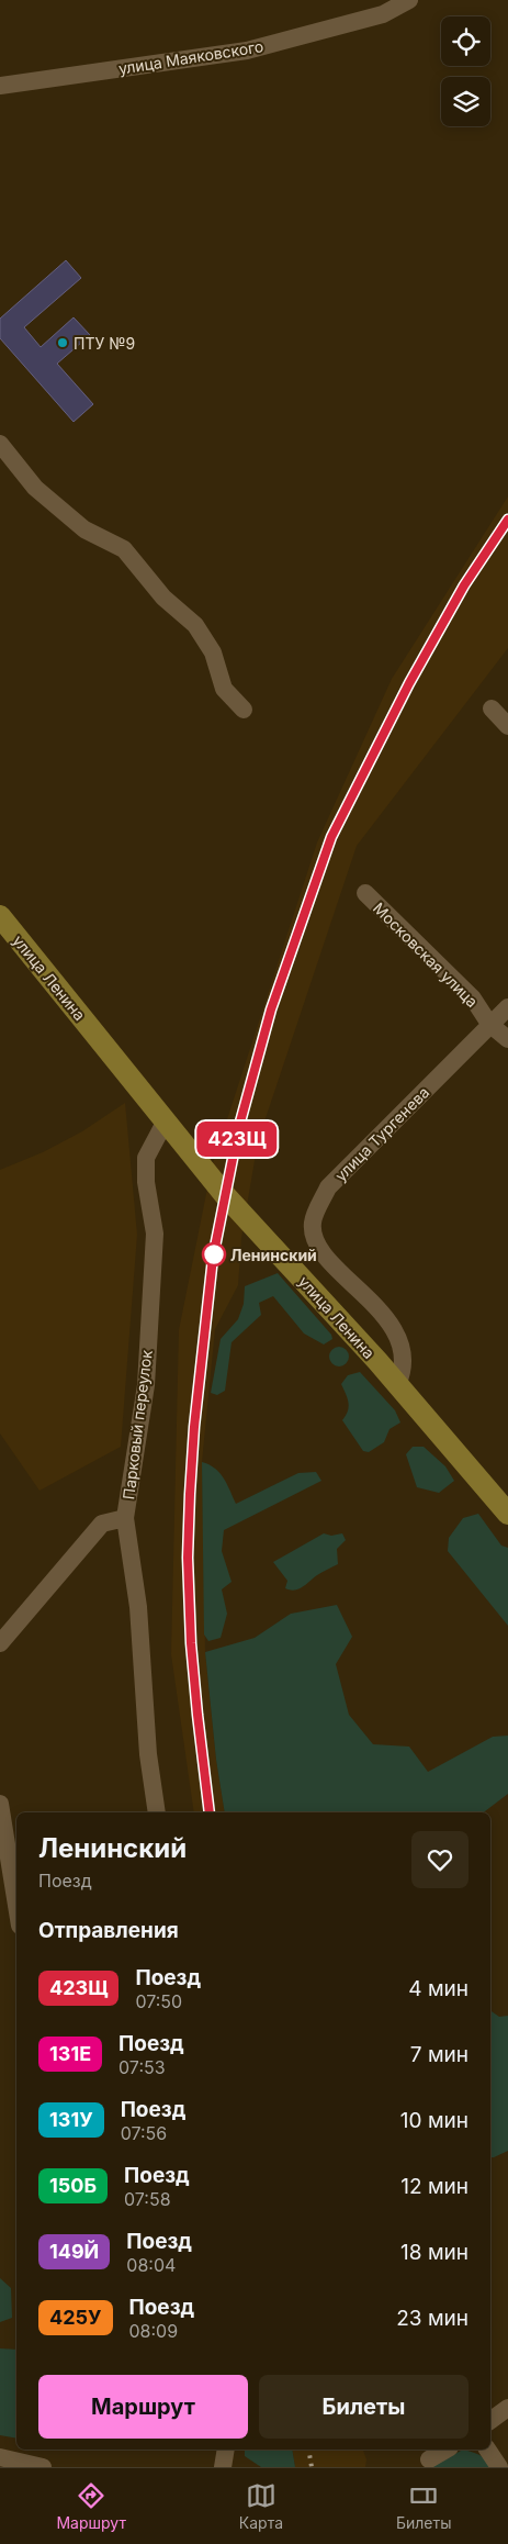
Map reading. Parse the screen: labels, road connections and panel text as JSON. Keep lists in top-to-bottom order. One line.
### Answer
{"streets":{"main road":["улица Ленина"],"street":["улица Маяковского","Московская улица","улица Тургенева","Парковый переулок"]},"crossings":[["Московская улица","улица Тургенева"],["улица Ленина","улица Тургенева"],["улица Ленина","Парковый переулок"]],"places":["ПТУ №9","Ленинский"],"page":{"on_map":"423Щ","heading":[["Ленинский","Поезд"],"Отправления"],"list":[{"mark":"423Щ","name":"Поезд","note":"07:50","value":"4 мин"},{"mark":"131Е","name":"Поезд","note":"07:53","value":"7 мин"},{"mark":"131У","name":"Поезд","note":"07:56","value":"10 мин"},{"mark":"150Б","name":"Поезд","note":"07:58","value":"12 мин"},{"mark":"149Й","name":"Поезд","note":"08:04","value":"18 мин"},{"mark":"425У","name":"Поезд","note":"08:09","value":"23 мин"}],"buttons":["Маршрут","Билеты"],"tabs":["Маршрут","Карта","Билеты"]}}
